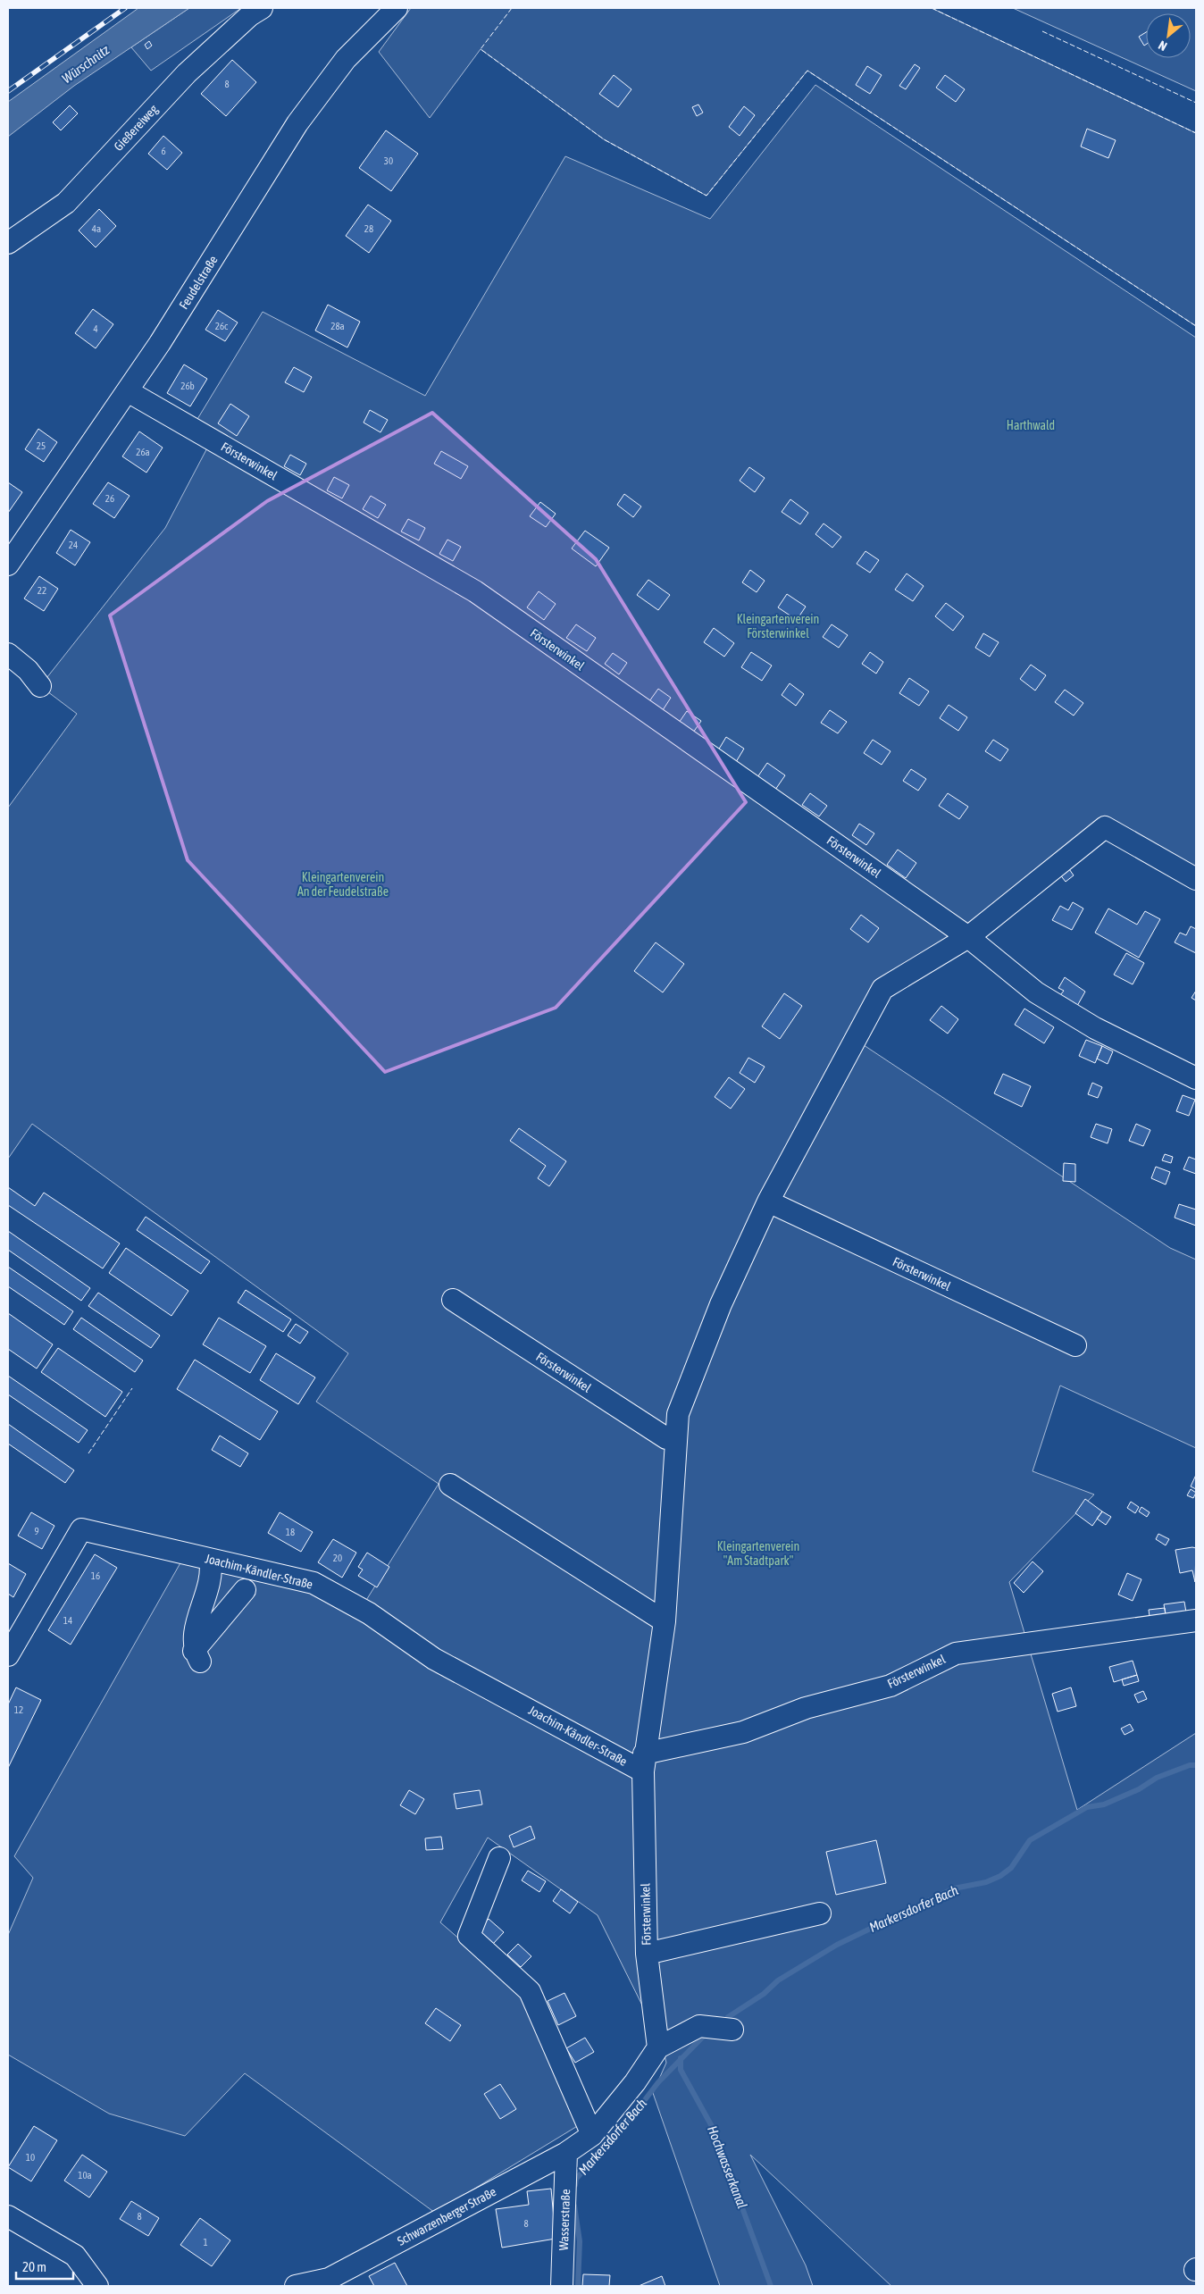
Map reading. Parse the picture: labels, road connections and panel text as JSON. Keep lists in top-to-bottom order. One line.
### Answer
{"streets":{"street":["Gießereiweg","Feudelstraße","Försterwinkel","Joachim-Kändler-Straße","Schwarzenberger Straße","Wasserstraße"]},"crossings":[["Feudelstraße","Försterwinkel"],["Försterwinkel","Joachim-Kändler-Straße"],["Försterwinkel","Schwarzenberger Straße"],["Schwarzenberger Straße","Wasserstraße"]],"water":["Würschnitz","Markersdorfer Bach","Hochwasserkanal"],"parks":["Harthwald","Kleingartenverein Försterwinkel","Kleingartenverein An der Feudelstraße","Kleingartenverein \"Am Stadtpark\""],"house_numbers":["8","6","30","4a","28","26c","28a","4","26b","25","26a","26","24","22","9","18","20","16","14","12","10","10a","8","8","1"],"scale_bar":"20 m","north":"bottom left"}
